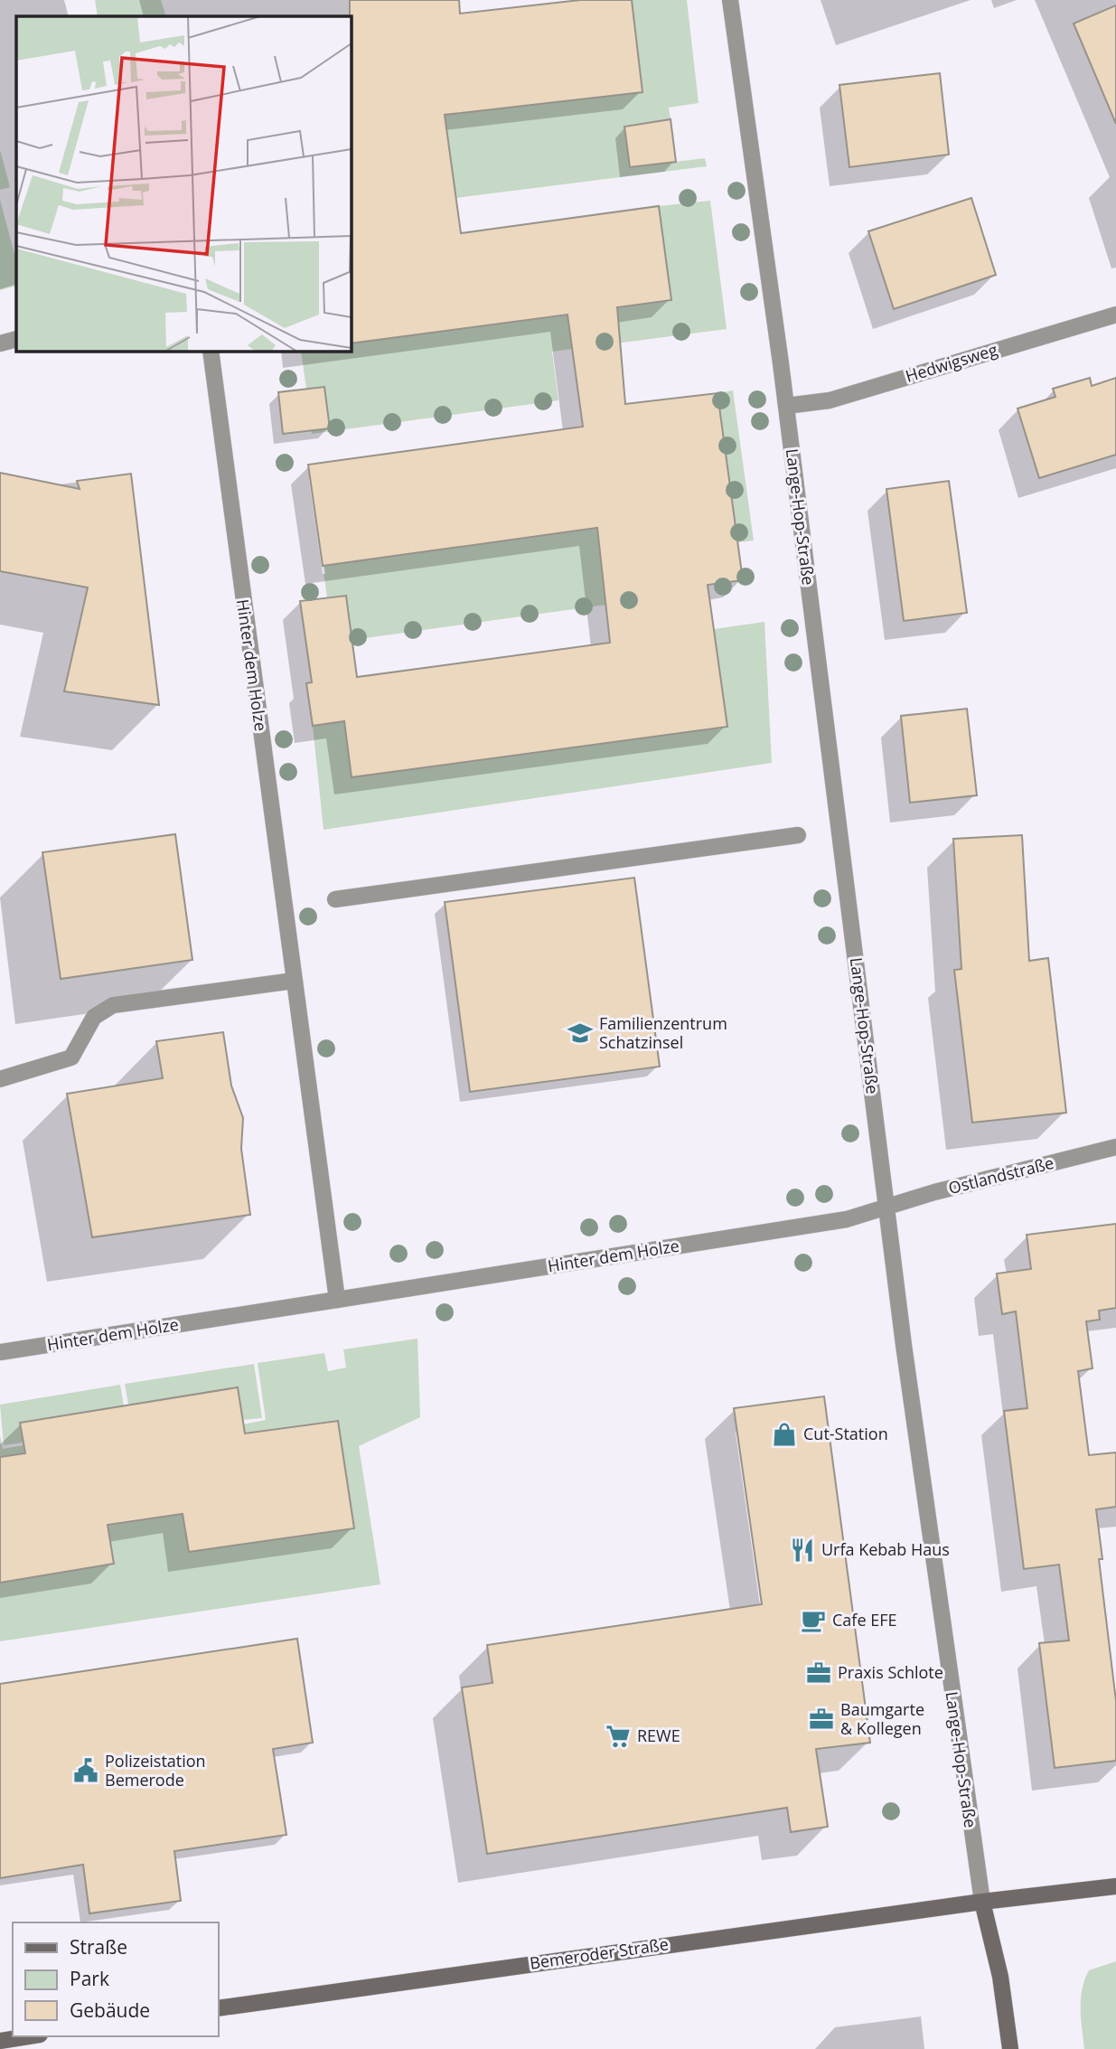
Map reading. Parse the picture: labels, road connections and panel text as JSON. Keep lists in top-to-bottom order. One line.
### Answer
{"streets":{"main road":["Lange-Hop-Straße","Bemeroder Straße"],"street":["Hedwigsweg","Hinter dem Holze","Ostlandstraße"]},"crossings":[["Hedwigsweg","Lange-Hop-Straße"],["Lange-Hop-Straße","Hinter dem Holze"],["Lange-Hop-Straße","Ostlandstraße"],["Lange-Hop-Straße","Bemeroder Straße"],["Hinter dem Holze","Ostlandstraße"]],"places":{"school or university":["Familienzentrum Schatzinsel"],"shop":["Cut-Station"],"restaurant":["Urfa Kebab Haus"],"cafe":["Cafe EFE"],"office":["Praxis Schlote","Baumgarte & Kollegen"],"supermarket":["REWE"],"public building":["Polizeistation Bemerode"]},"legend":["Straße","Park","Gebäude"]}
